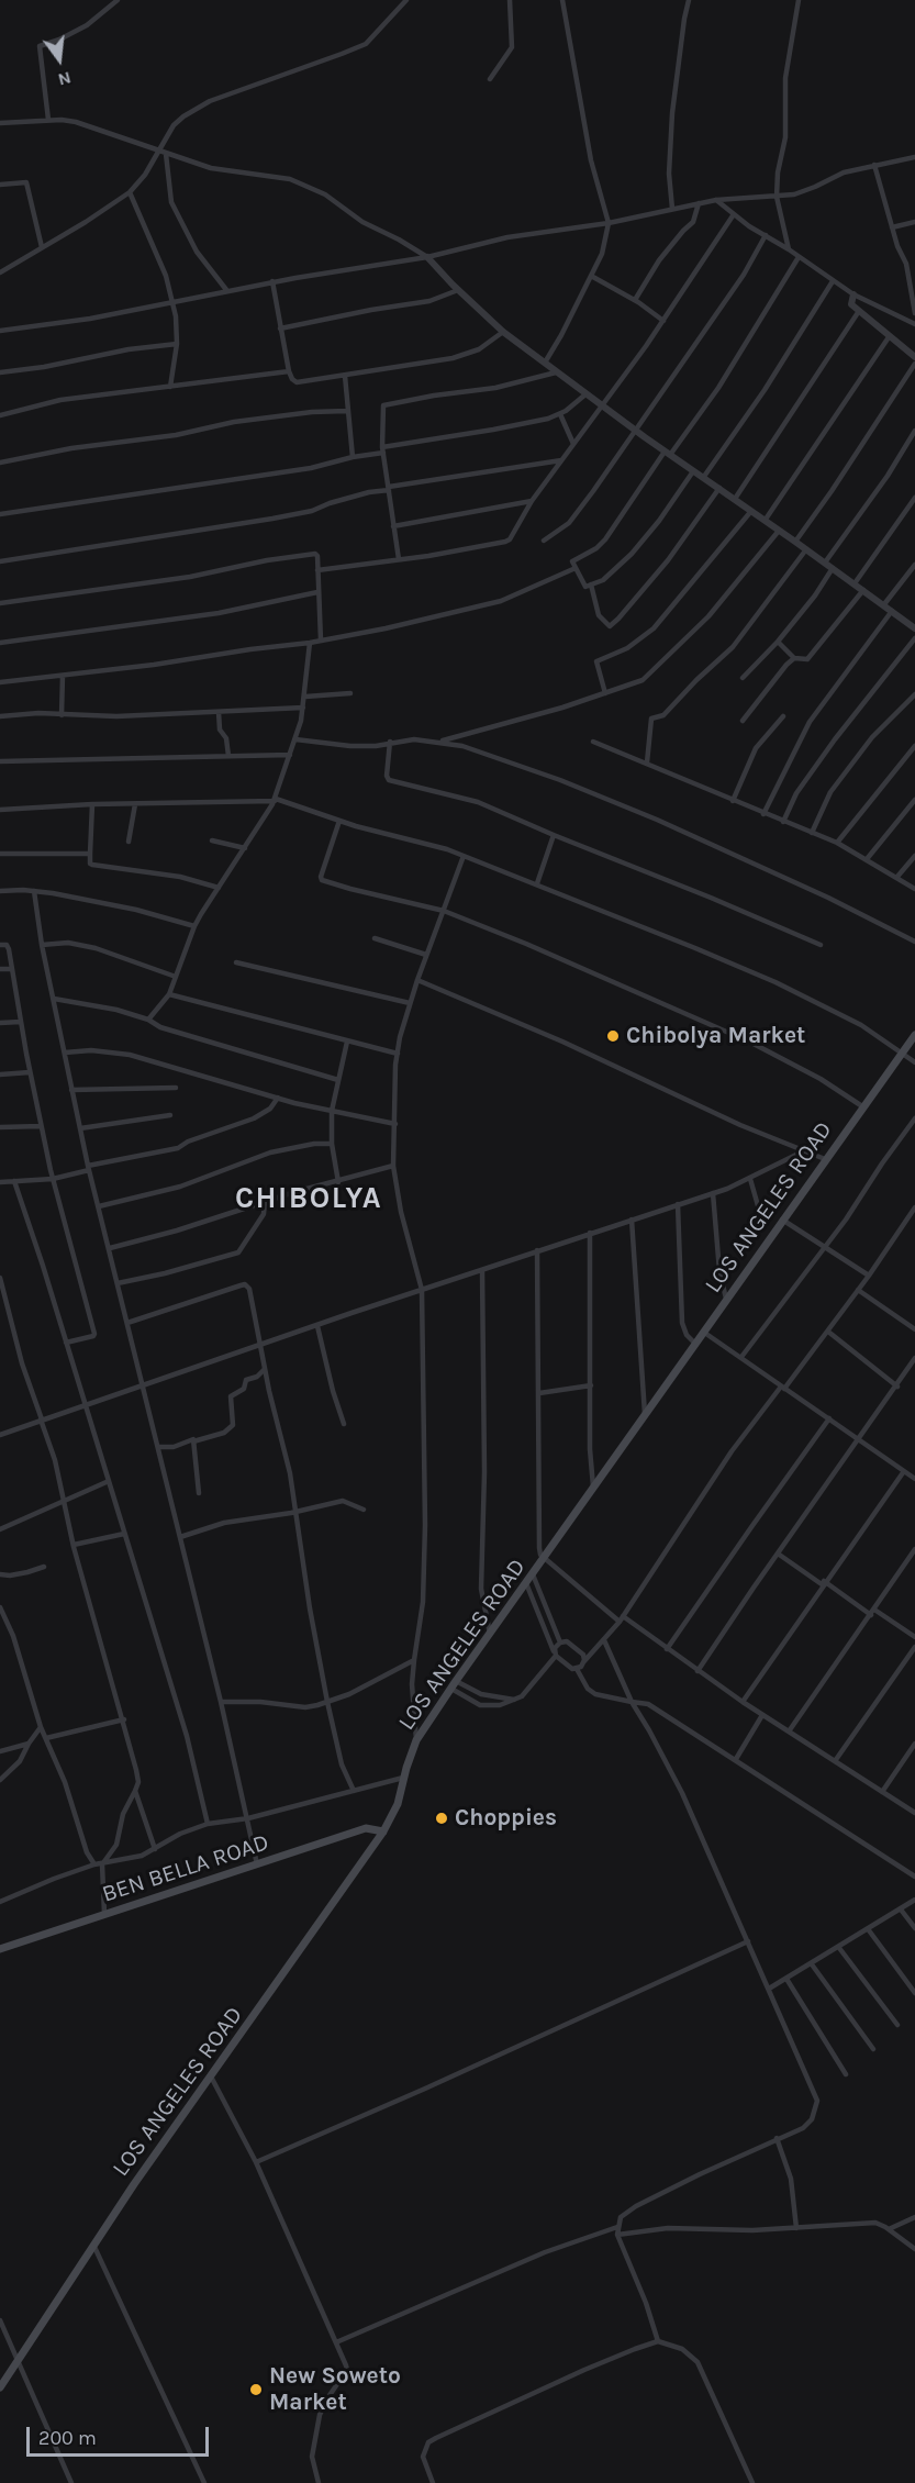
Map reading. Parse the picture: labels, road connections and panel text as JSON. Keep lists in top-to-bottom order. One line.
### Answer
{"streets":{"main road":["LOS ANGELES ROAD","BEN BELLA ROAD"]},"crossings":[["LOS ANGELES ROAD","BEN BELLA ROAD"]],"districts":["CHIBOLYA"],"places":["Chibolya Market","Choppies","New Soweto Market"],"scale_bar":"200 m","north":"bottom"}
